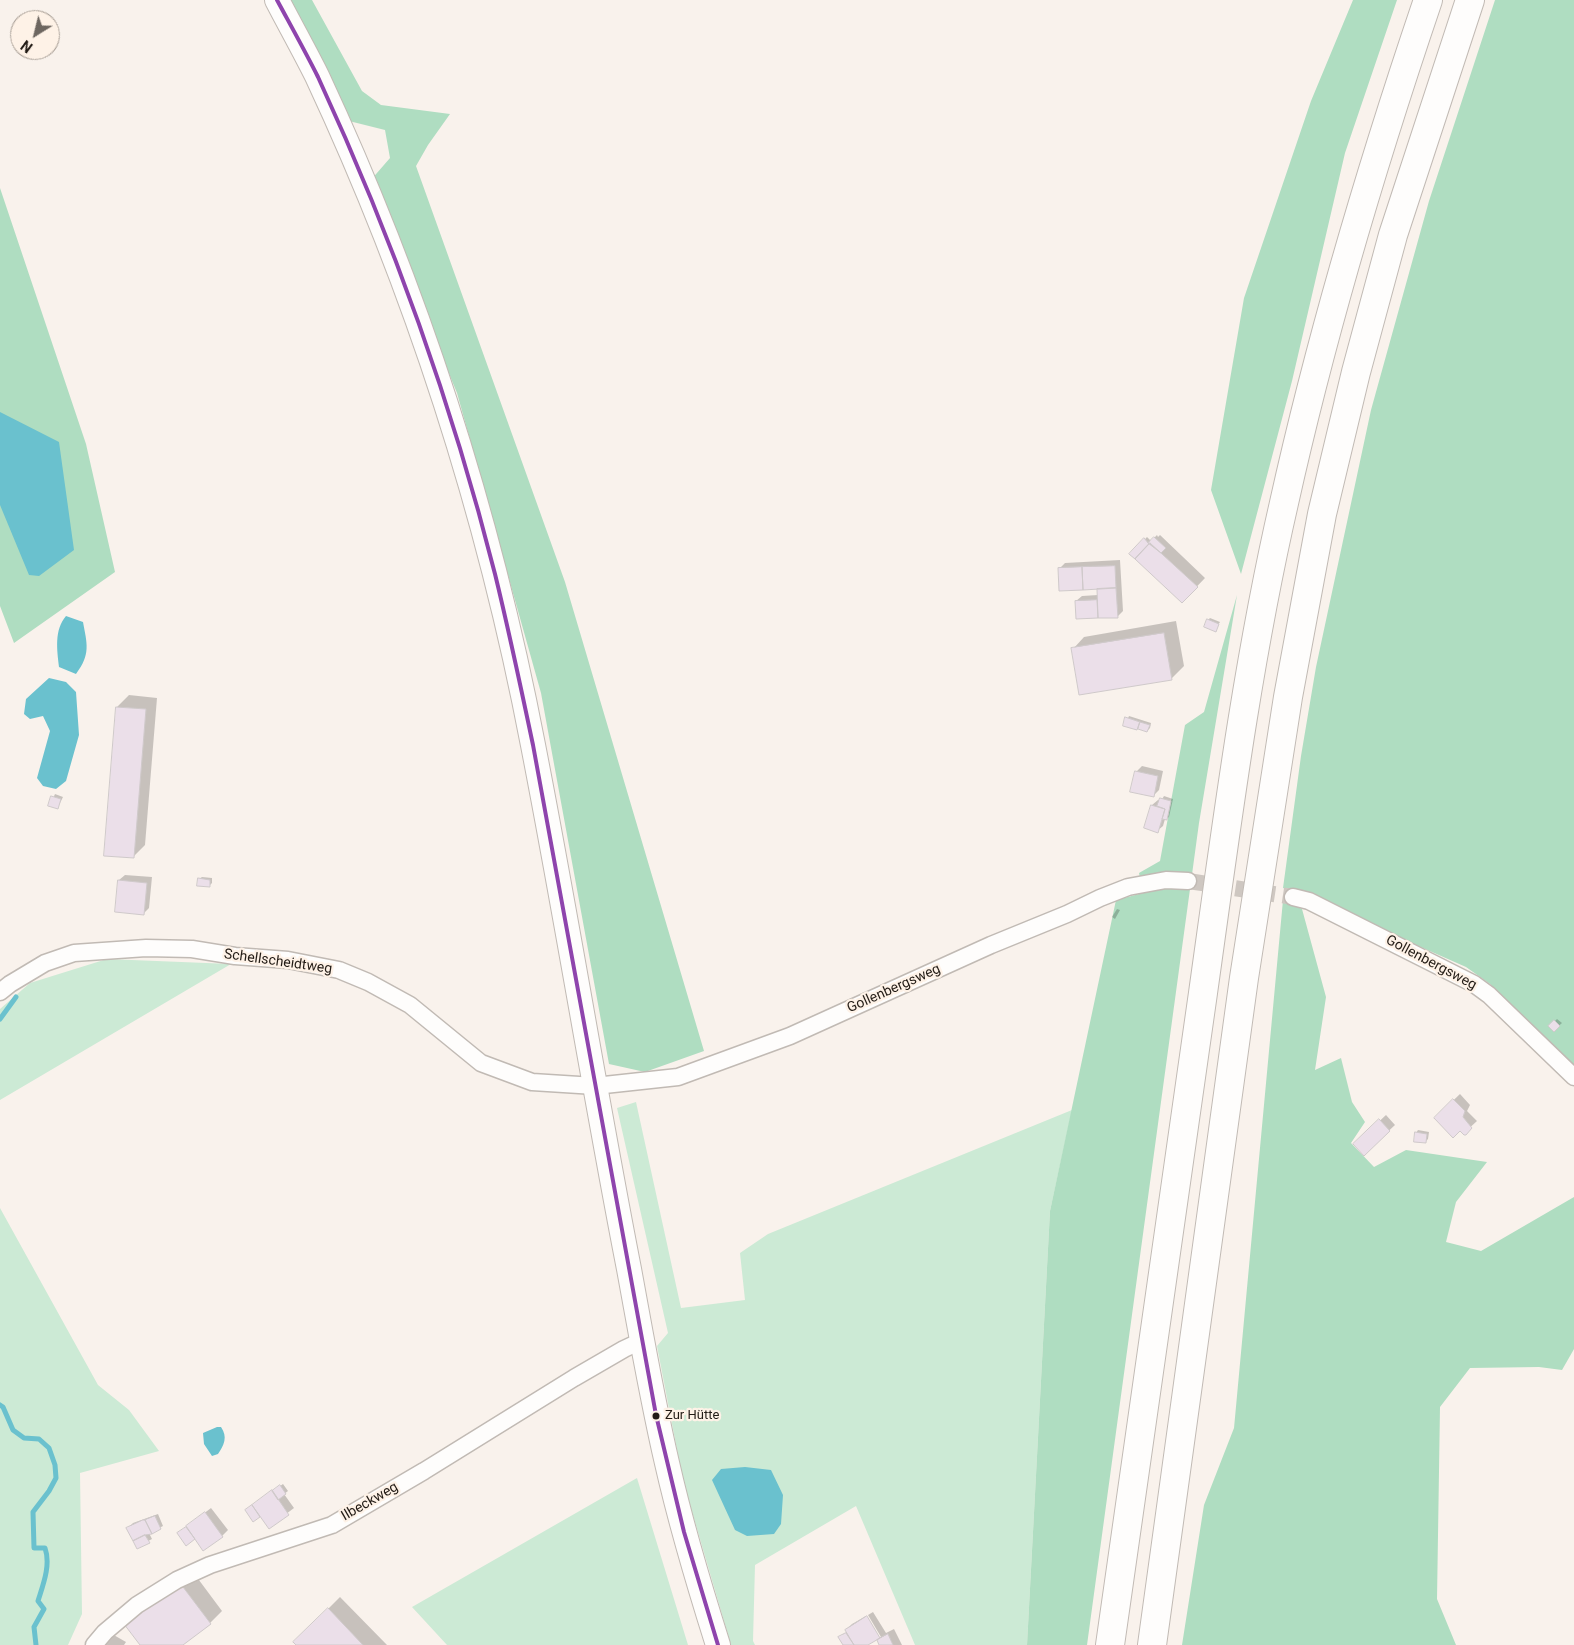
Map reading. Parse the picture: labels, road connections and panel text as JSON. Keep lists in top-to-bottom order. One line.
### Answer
{"streets":{"street":["Schellscheidtweg","Gollenbergsweg","Ilbeckweg"]},"crossings":[["Schellscheidtweg","Gollenbergsweg"]],"places":["Zur Hütte"],"north":"bottom left"}
